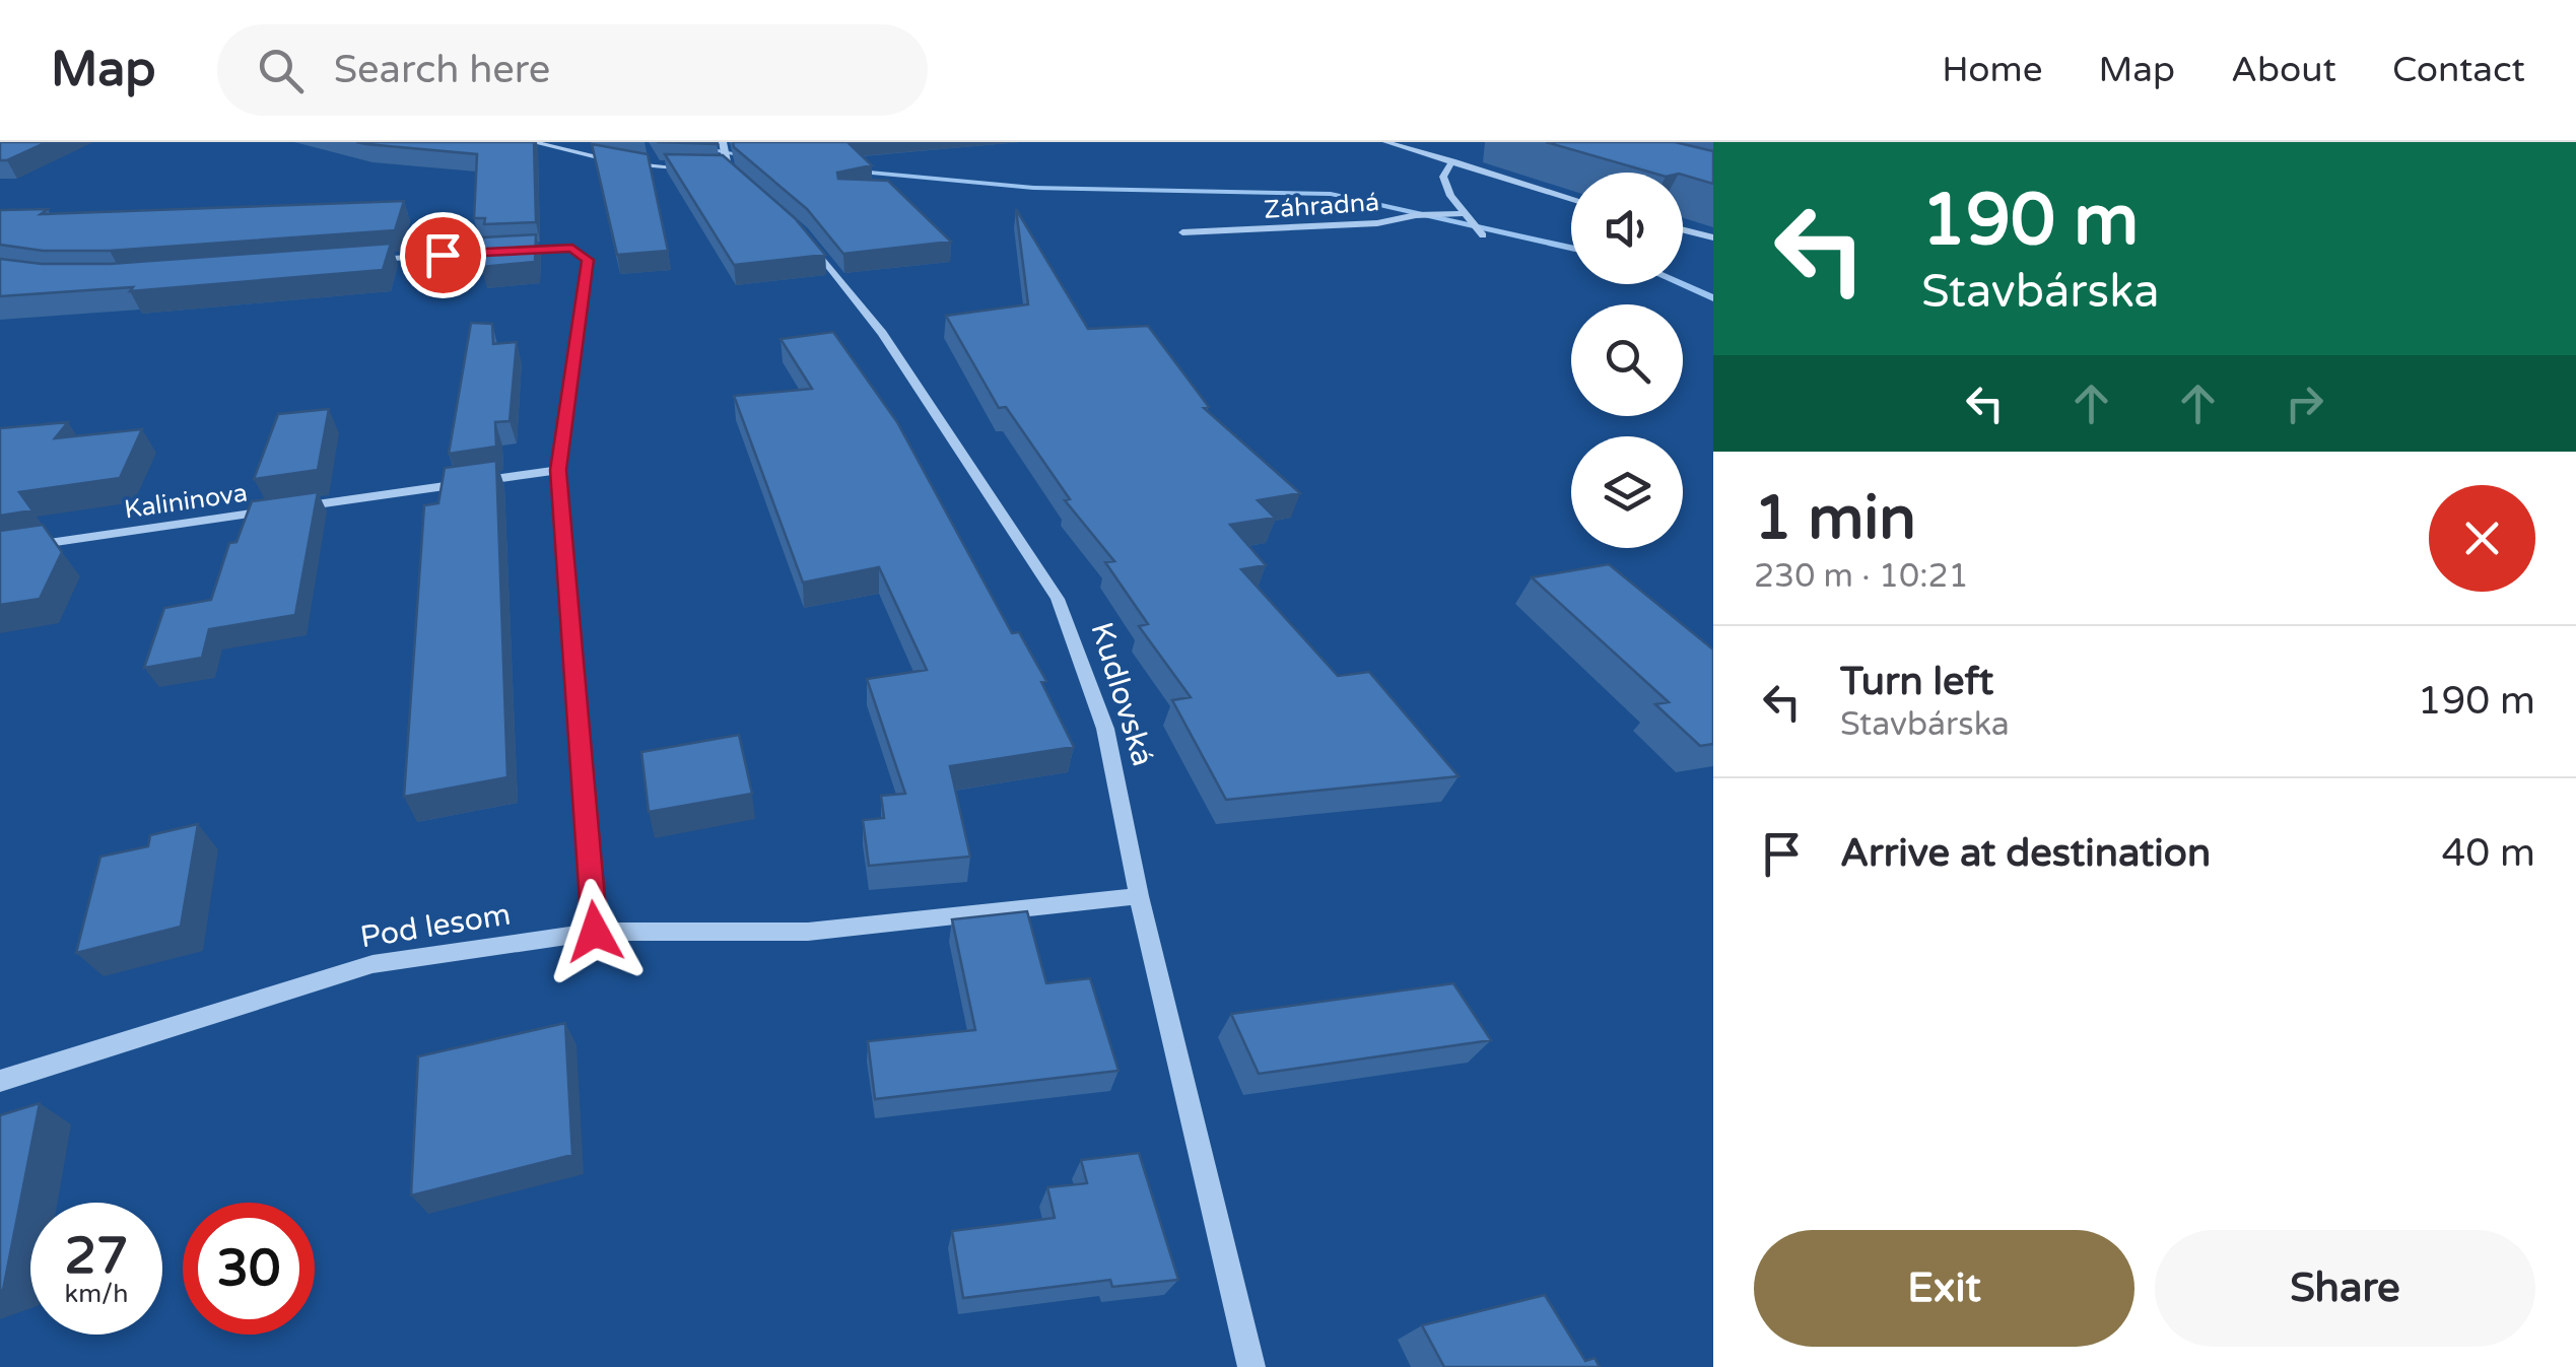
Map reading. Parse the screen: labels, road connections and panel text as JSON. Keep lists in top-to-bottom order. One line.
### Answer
{"streets":{"street":["Záhradná","Kalininova","Kudlovská","Pod lesom"]},"crossings":[["Kudlovská","Pod lesom"]],"page":{"header":"Map","search":"Search here","nav":["Home","Map","About","Contact"],"turn":["190 m","Stavbárska"],"heading":["1 min","230 m · 10:21"],"list":[{"name":"Turn left","note":"Stavbárska","value":"190 m"},{"name":"Arrive at destination","value":"40 m"}],"speed":"27 km/h","limit":"30","buttons":["Exit","Share"]}}
